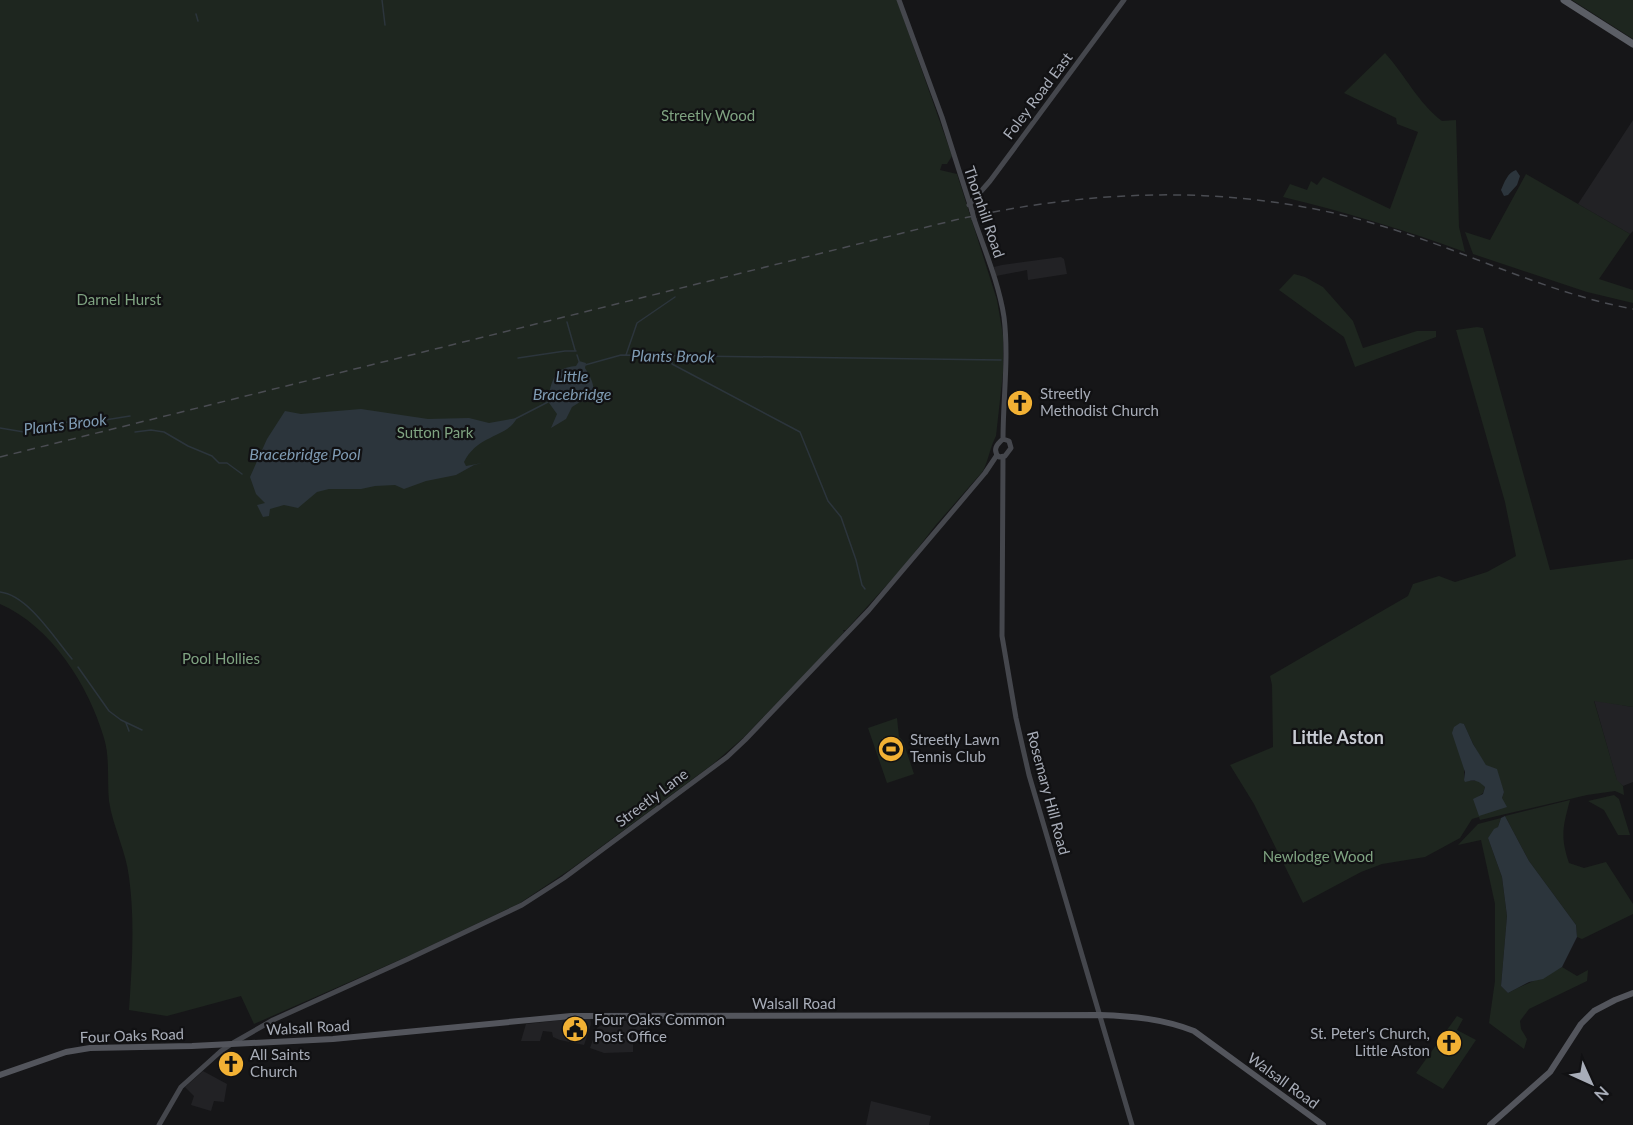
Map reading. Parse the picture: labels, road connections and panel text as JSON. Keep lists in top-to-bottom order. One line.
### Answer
{"streets":{"main road":["Foley Road East","Thornhill Road","Rosemary Hill Road","Streetly Lane","Walsall Road","Four Oaks Road"]},"crossings":[["Foley Road East","Thornhill Road"],["Thornhill Road","Rosemary Hill Road"],["Thornhill Road","Streetly Lane"],["Rosemary Hill Road","Streetly Lane"],["Rosemary Hill Road","Walsall Road"],["Streetly Lane","Walsall Road"],["Walsall Road","Four Oaks Road"]],"districts":["Little Aston"],"water":["Plants Brook","Little Bracebridge","Bracebridge Pool"],"parks":["Streetly Wood","Darnel Hurst","Sutton Park","Pool Hollies","Newlodge Wood"],"places":{"church":["Streetly Methodist Church","St. Peter's Church, Little Aston","All Saints Church"],"sports":["Streetly Lawn Tennis Club"],"public building":["Four Oaks Common Post Office"]},"north":"bottom right"}
